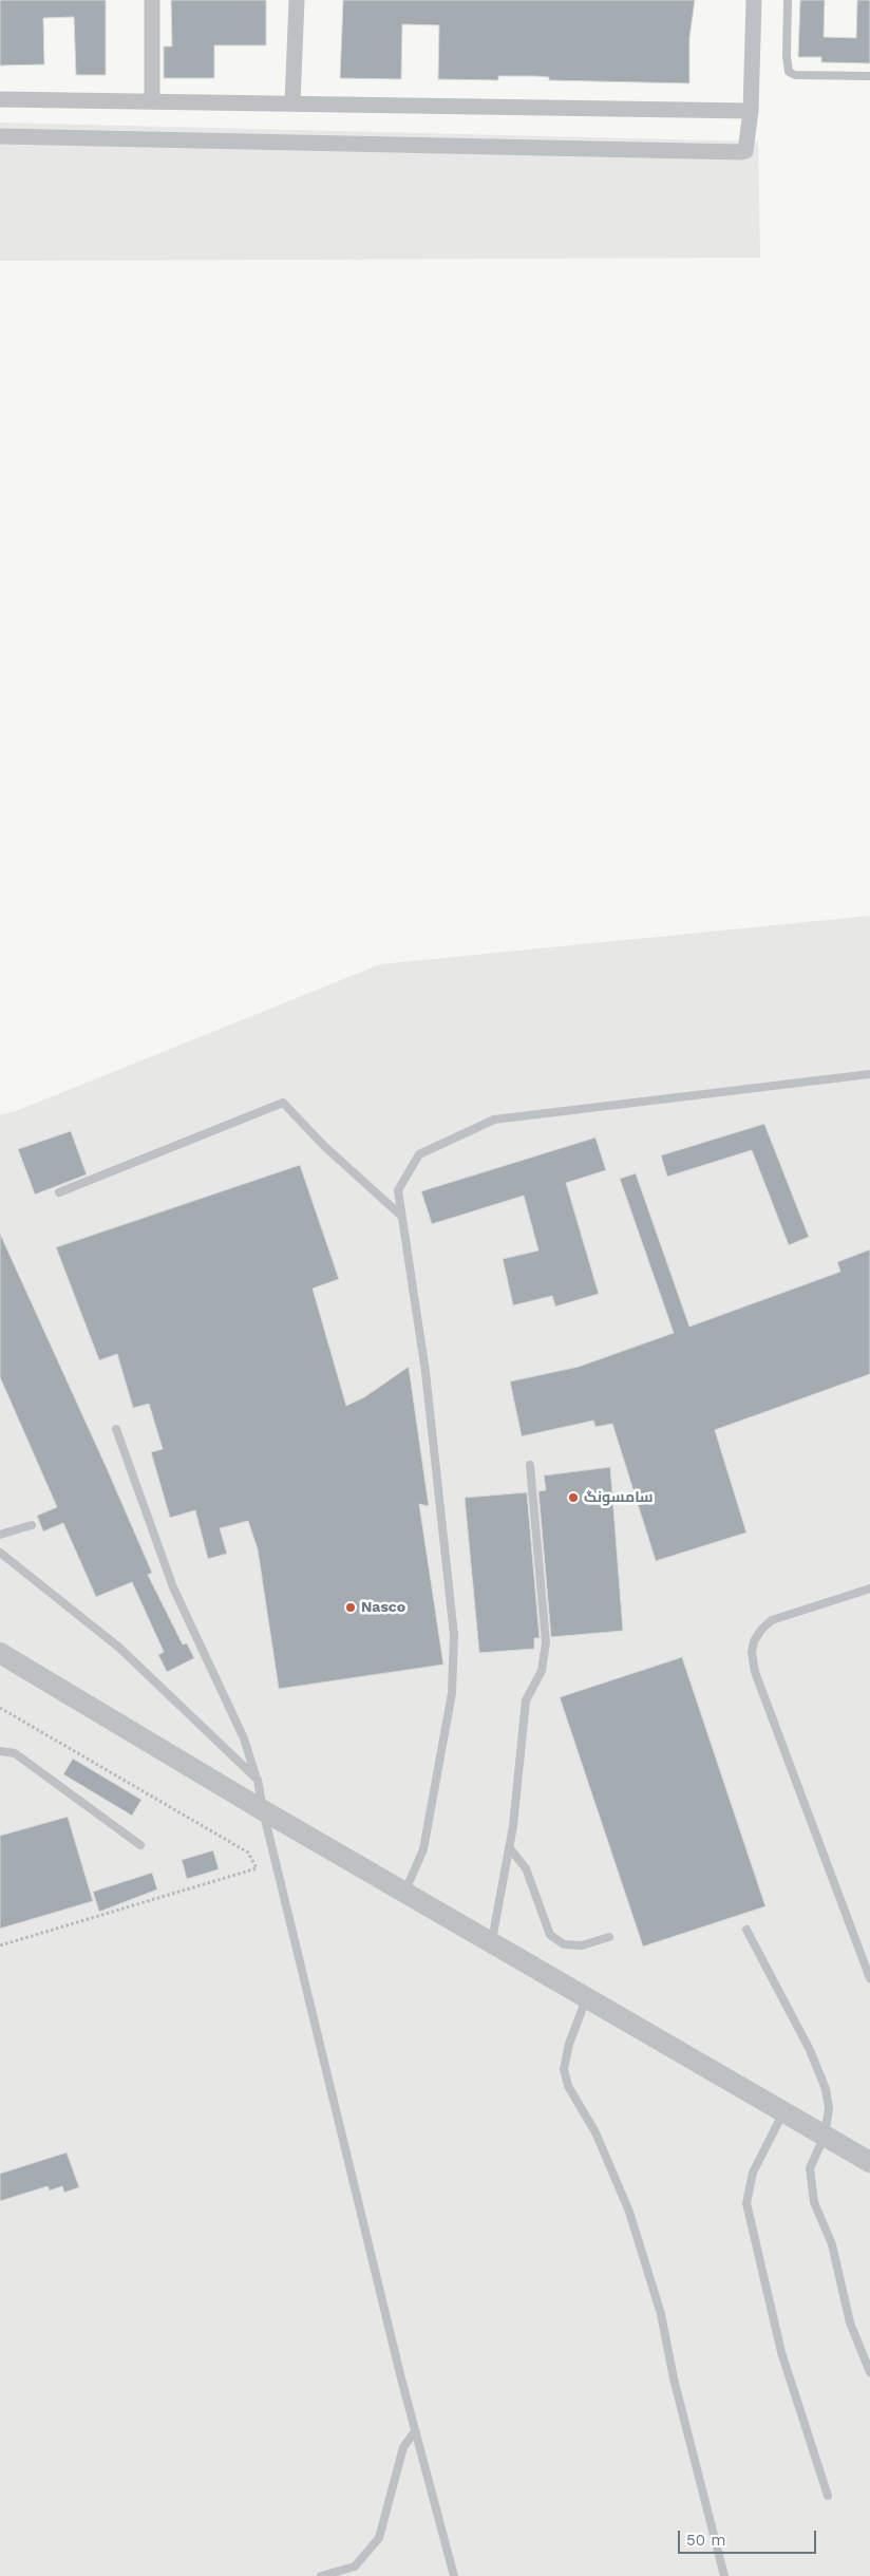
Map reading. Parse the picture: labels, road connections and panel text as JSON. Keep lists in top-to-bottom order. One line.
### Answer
{"places":["سامسونگ","Nasco"],"scale_bar":"50 m"}
